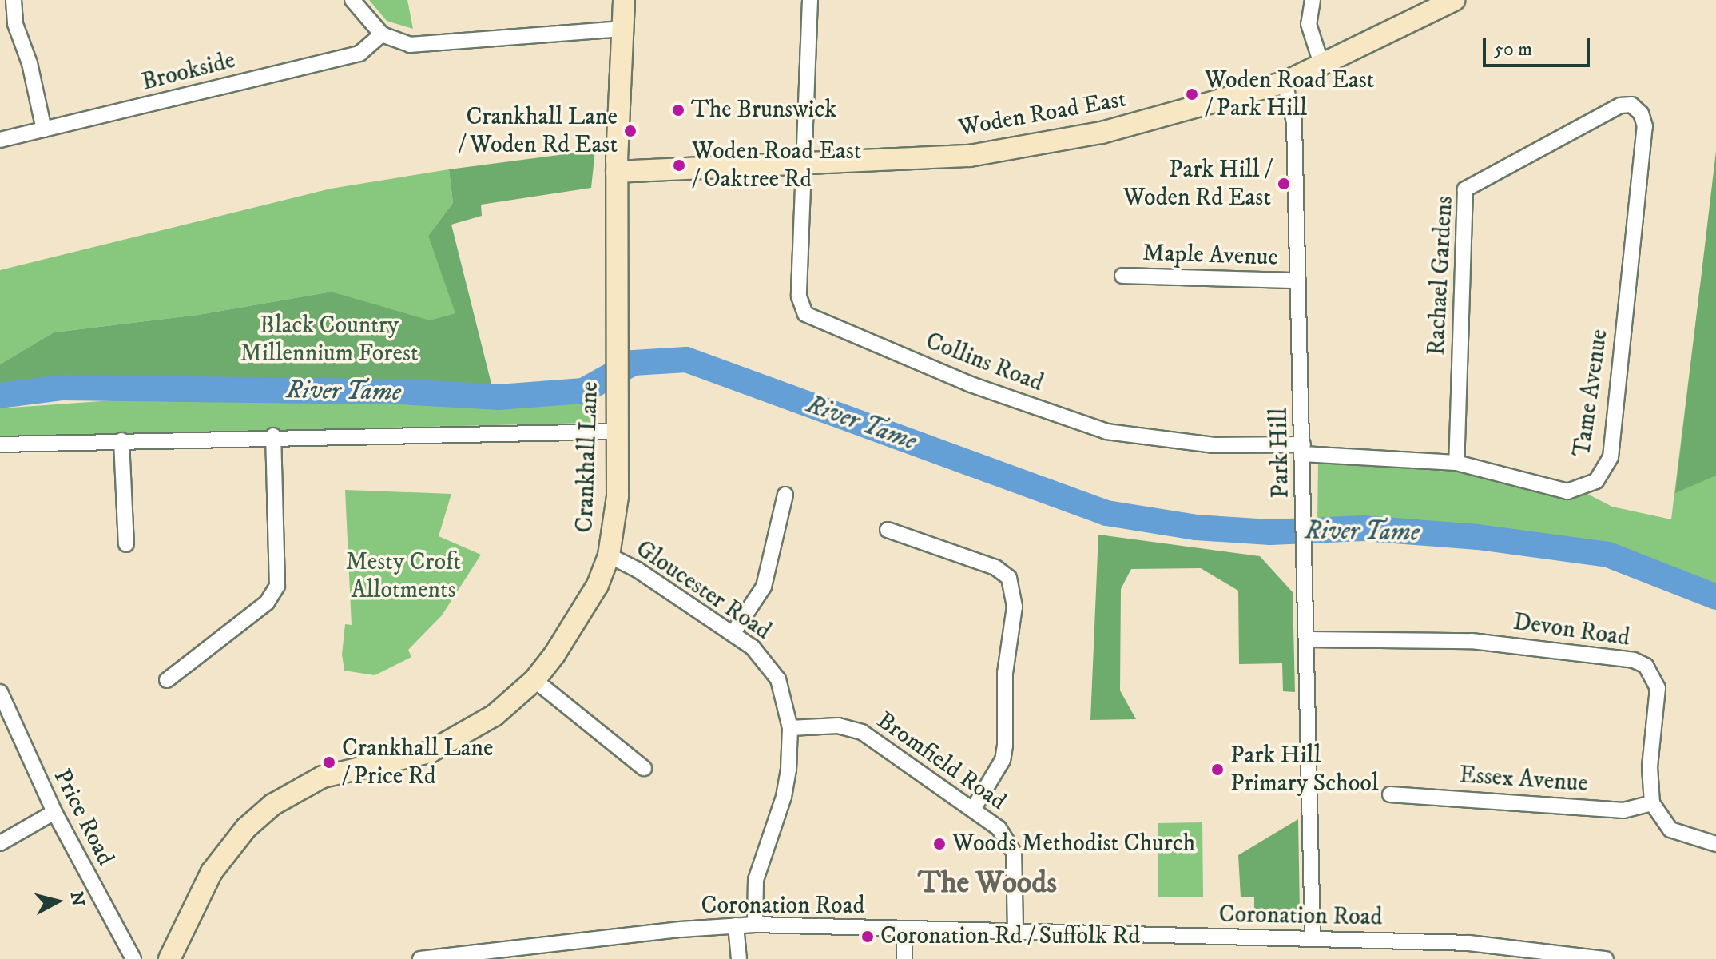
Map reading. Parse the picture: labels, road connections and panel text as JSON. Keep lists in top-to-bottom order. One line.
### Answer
{"streets":{"street":["Brookside","Woden Road East","Maple Avenue","Rachael Gardens","Collins Road","Tame Avenue","Park Hill","Crankhall Lane","Gloucester Road","Devon Road","Bromfield Road","Essex Avenue","Price Road","Coronation Road"]},"crossings":[["Woden Road East","Collins Road"],["Woden Road East","Park Hill"],["Woden Road East","Crankhall Lane"],["Maple Avenue","Park Hill"],["Rachael Gardens","Tame Avenue"],["Collins Road","Tame Avenue"],["Collins Road","Park Hill"],["Tame Avenue","Park Hill"],["Park Hill","Devon Road"],["Park Hill","Coronation Road"],["Crankhall Lane","Gloucester Road"],["Gloucester Road","Bromfield Road"],["Gloucester Road","Coronation Road"],["Devon Road","Essex Avenue"],["Bromfield Road","Coronation Road"]],"districts":["The Woods"],"water":["River Tame"],"parks":["Black Country Millennium Forest","Mesty Croft Allotments"],"places":["Woden Road East / Park Hill","The Brunswick","Crankhall Lane / Woden Rd East","Woden Road East / Oaktree Rd","Park Hill / Woden Rd East","Crankhall Lane / Price Rd","Park Hill Primary School","Woods Methodist Church","Coronation Rd / Suffolk Rd"],"scale_bar":"50 m","north":"right"}
